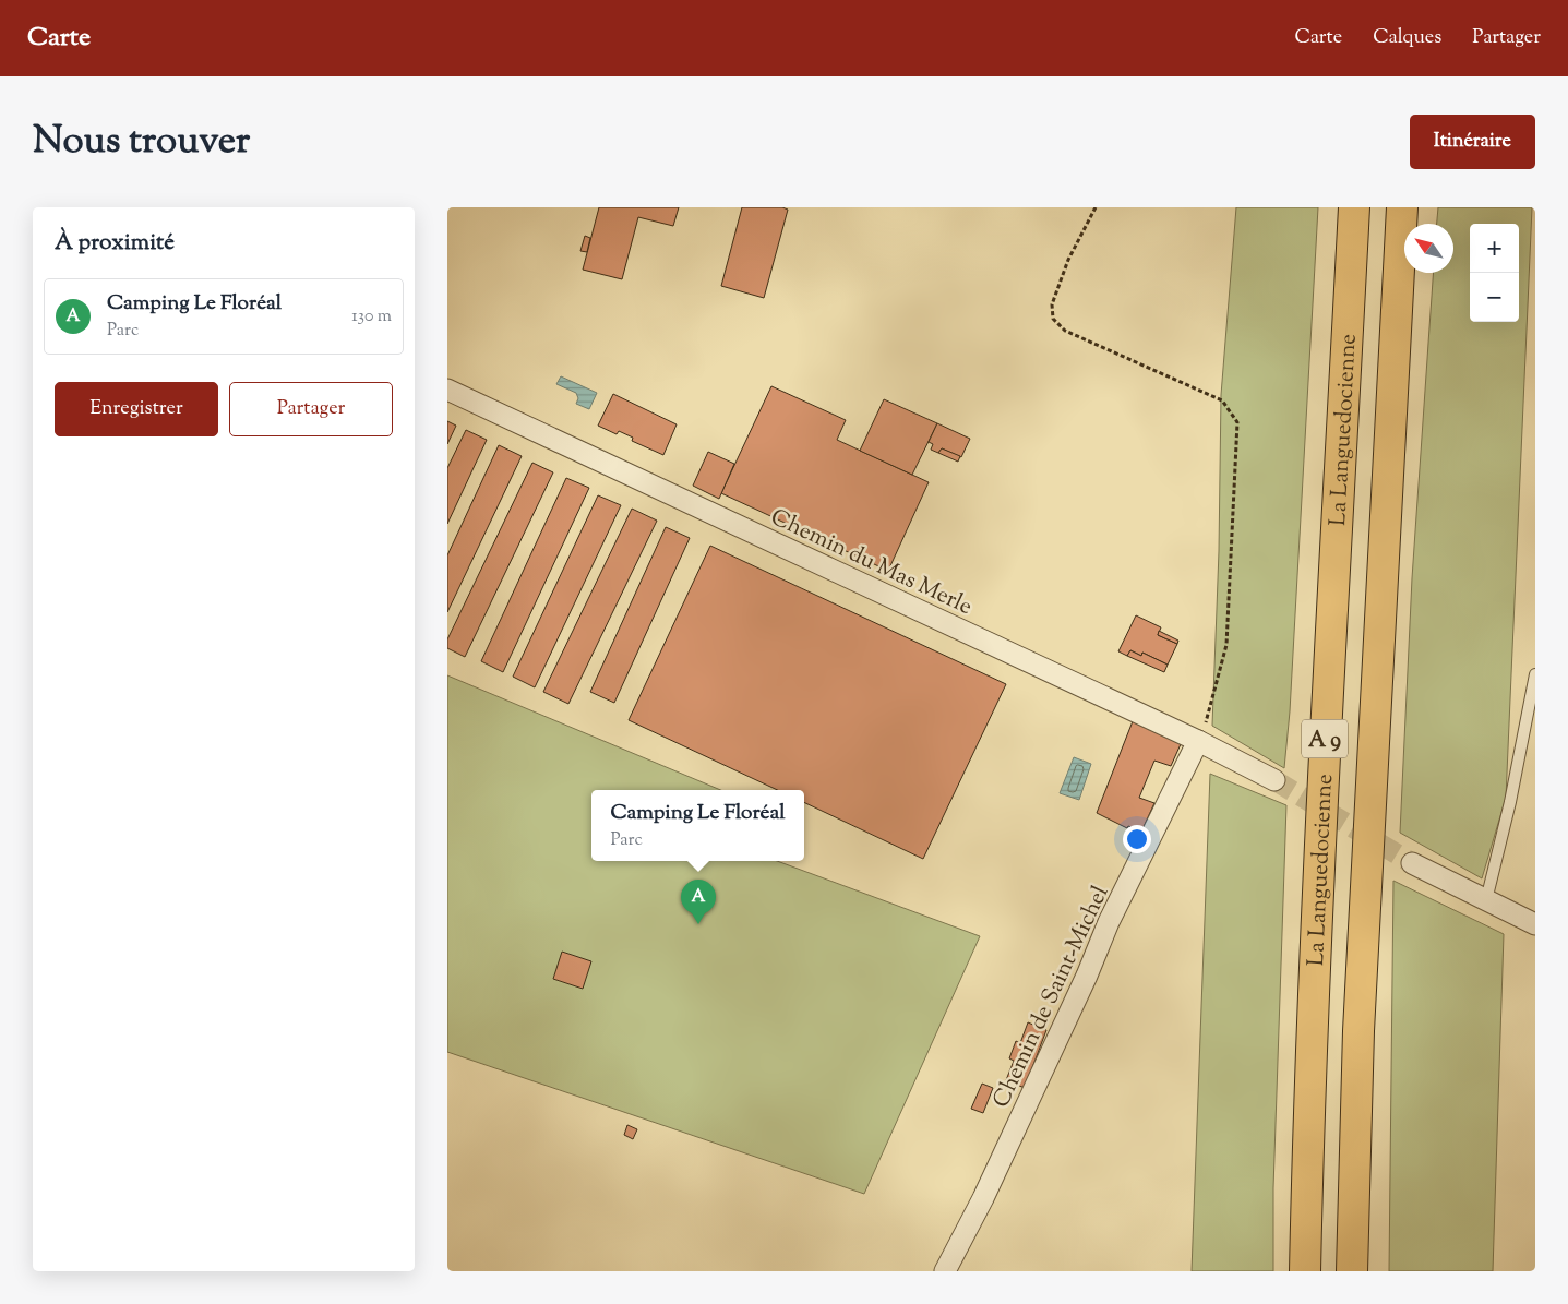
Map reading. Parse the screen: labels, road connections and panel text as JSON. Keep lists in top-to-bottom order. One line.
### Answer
{"streets":{"highway":["La Languedocienne","A 9"],"street":["Chemin du Mas Merle","Chemin de Saint-Michel"]},"crossings":[["Chemin du Mas Merle","Chemin de Saint-Michel"]],"north":"top left","page":{"header":"Carte","nav":["Carte","Calques","Partager"],"title":"Nous trouver","buttons":["Itinéraire",["Enregistrer","Partager"]],"heading":"À proximité","map_buttons":["+","−"],"list":[{"mark":"A","name":"Camping Le Floréal","note":"Parc","value":"130 m"}],"popup":["Camping Le Floréal","Parc"],"pins":"A"}}
